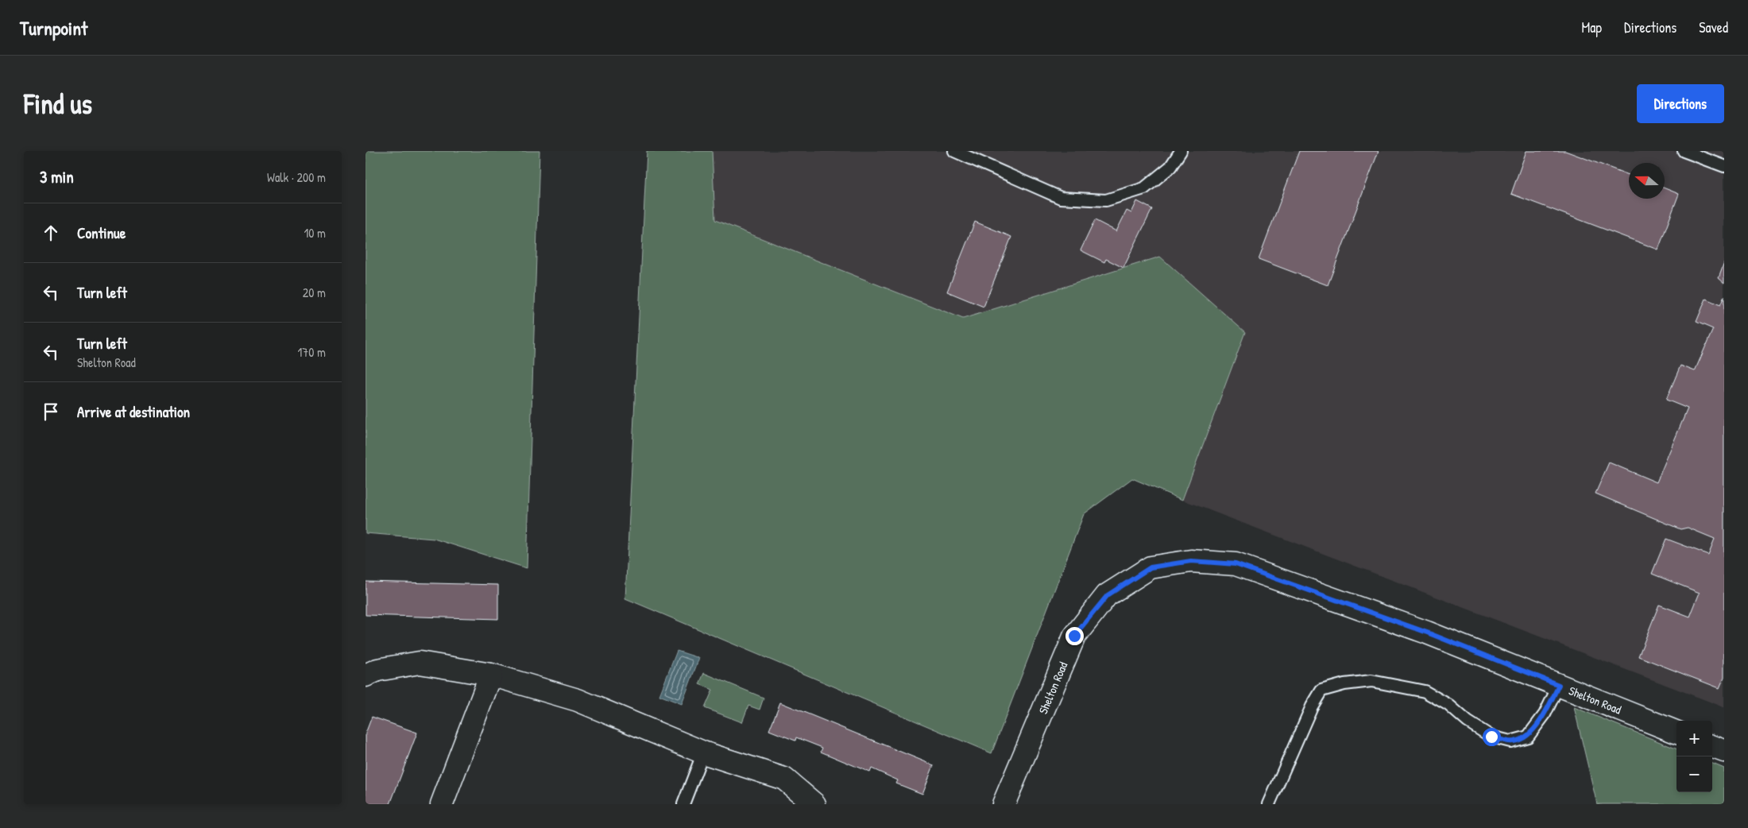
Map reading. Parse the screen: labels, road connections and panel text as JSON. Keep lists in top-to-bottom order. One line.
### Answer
{"streets":{"street":["Shelton Road"]},"north":"left","page":{"header":"Turnpoint","nav":["Map","Directions","Saved"],"buttons":"Directions","title":"Find us","heading":["3 min","Walk · 200 m"],"list":[["Continue","10 m"],["Turn left","20 m"],["Turn left","Shelton Road","170 m"],"Arrive at destination"],"map_buttons":["+","−"]}}
